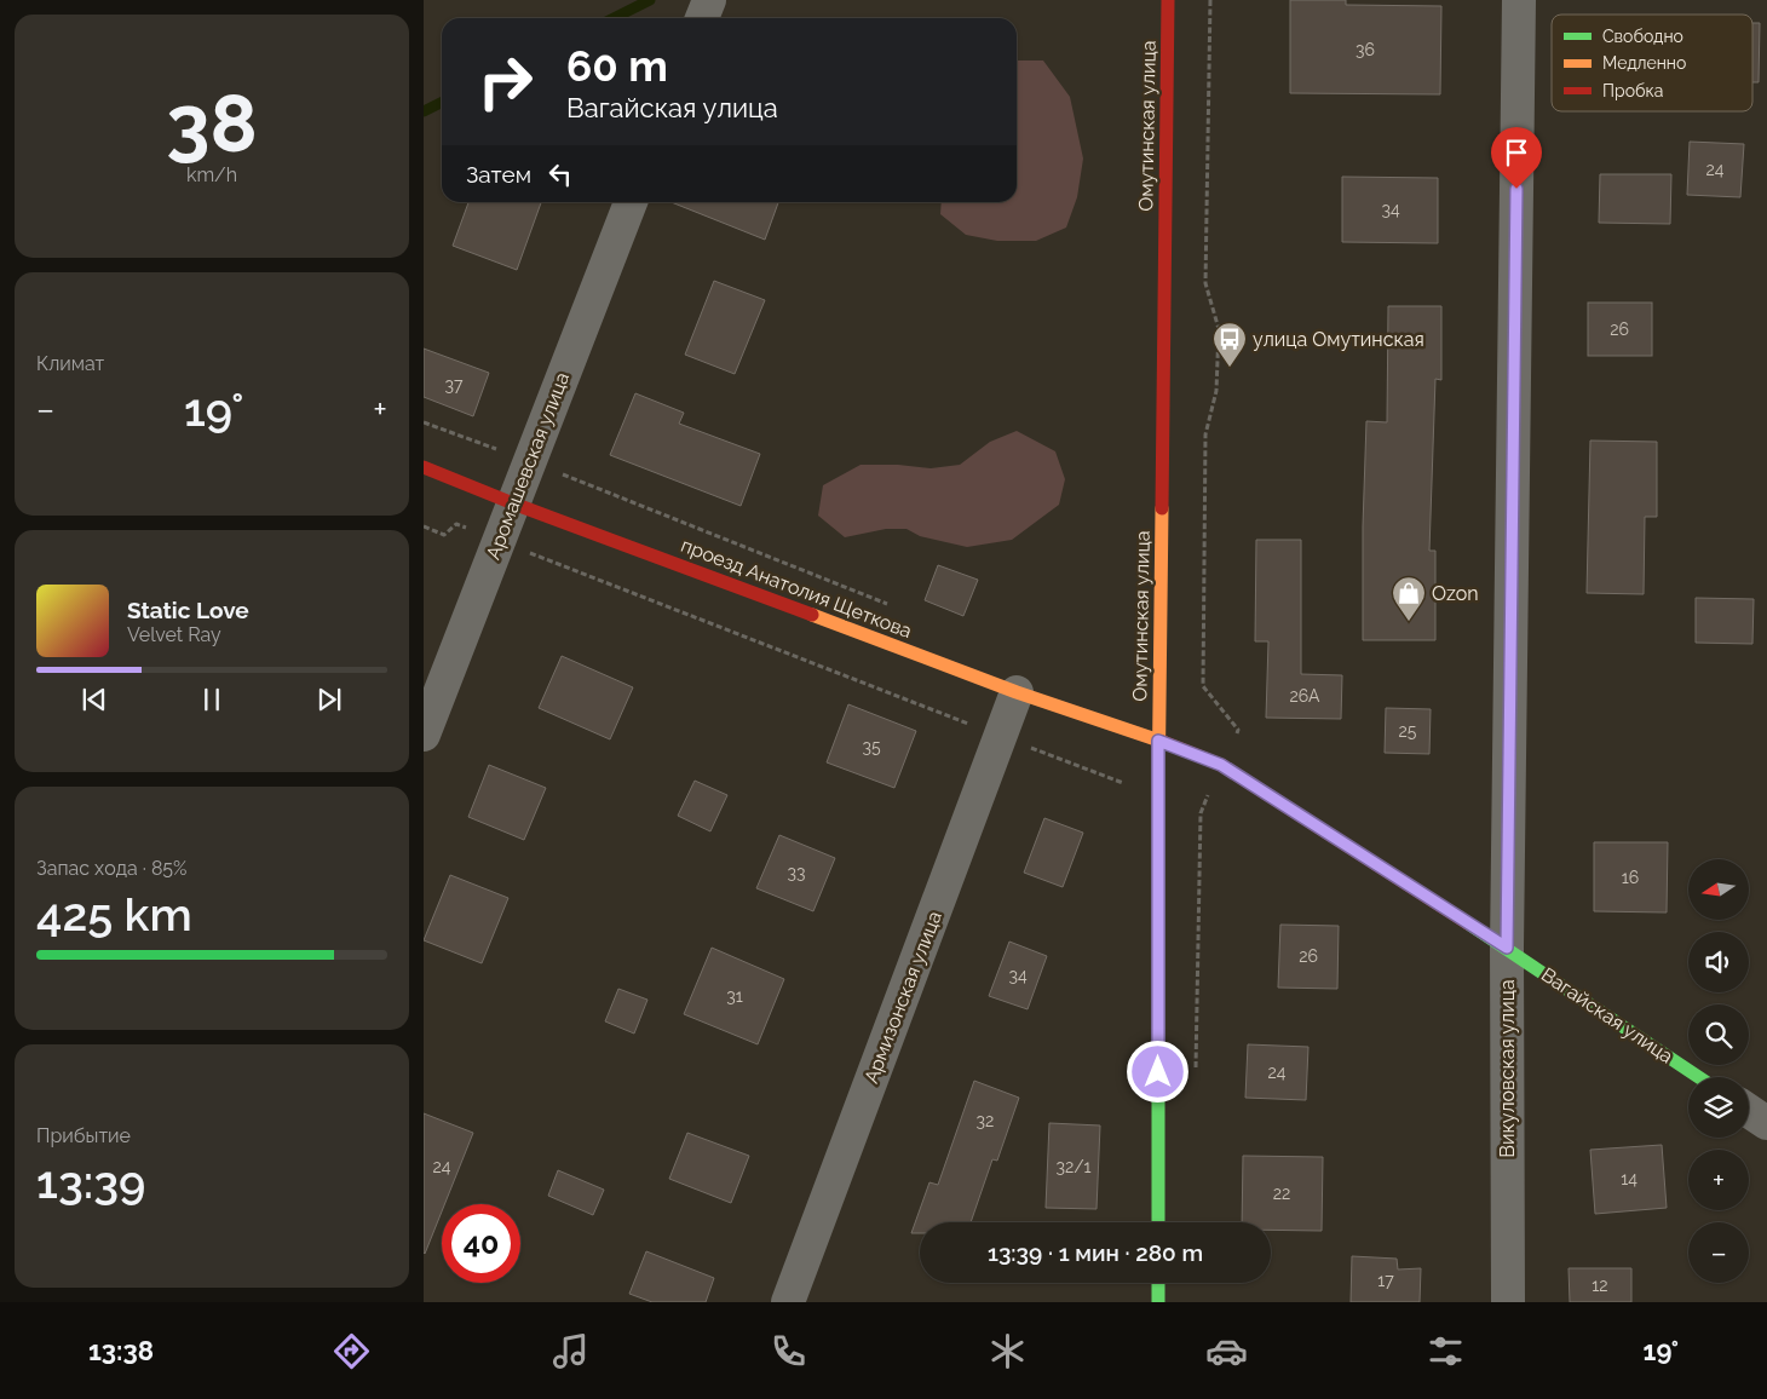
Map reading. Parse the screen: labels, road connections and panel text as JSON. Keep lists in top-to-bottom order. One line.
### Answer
{"streets":{"street":["Омутинская улица","Аромашевская улица","проезд Анатолия Щеткова","Армизонская улица","Вагайская улица","Викуловская улица"]},"crossings":[["Омутинская улица","проезд Анатолия Щеткова"],["Омутинская улица","Вагайская улица"],["Аромашевская улица","проезд Анатолия Щеткова"],["проезд Анатолия Щеткова","Армизонская улица"],["проезд Анатолия Щеткова","Вагайская улица"],["Вагайская улица","Викуловская улица"]],"places":{"bus stop":["улица Омутинская"],"shop":["Ozon"]},"house_numbers":["36","24","34","26","37","26А","25","35","33","16","26","34","31","24","32","24","32/1","14","22","17","12"],"legend":["Свободно","Медленно","Пробка"],"north":"left","page":{"tile":[["38","km/h"],"Климат",["Запас хода · 85%","425 km"],["Прибытие","13:39"]],"turn":["60 m","Вагайская улица"],"then":"Затем","heat":["−","19°","+"],"song":["Static Love","Velvet Ray"],"map_buttons":["+","−"],"limit":"40","trip":"13:39 · 1 мин · 280 m","tabs":["13:38","19°"]}}
